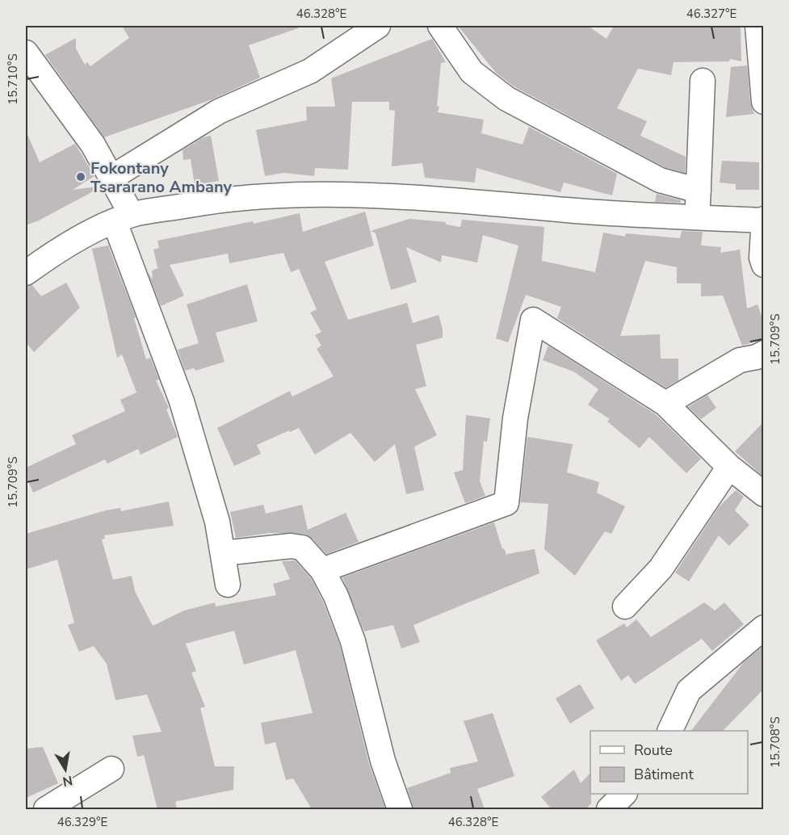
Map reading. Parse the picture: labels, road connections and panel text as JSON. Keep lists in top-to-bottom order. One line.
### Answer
{"places":["Fokontany Tsararano Ambany"],"legend":["Route","Bâtiment"],"north":"bottom","coordinates":["46.328°E","46.327°E","15.710°S","15.709°S","15.708°S","46.329°E"]}
